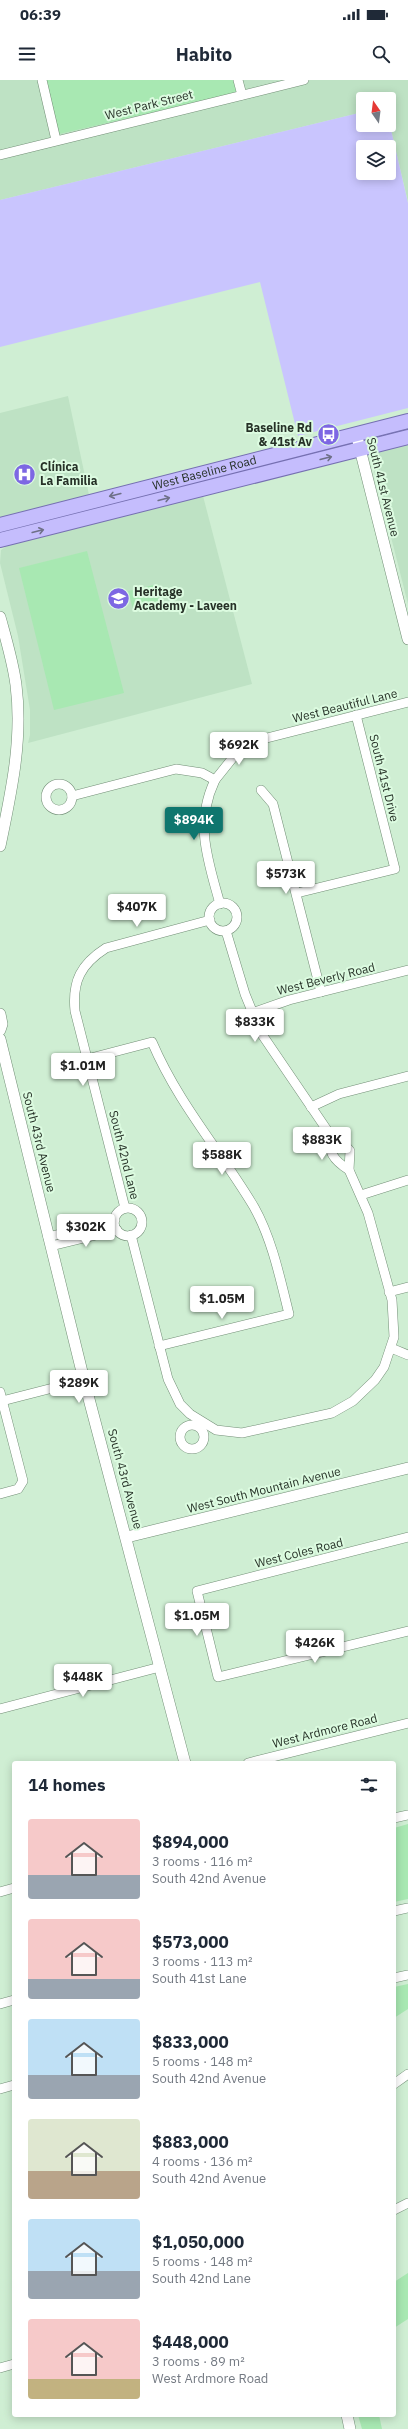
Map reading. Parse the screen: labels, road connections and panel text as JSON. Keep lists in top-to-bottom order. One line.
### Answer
{"streets":{"main road":["West Baseline Road"],"street":["West Park Street","South 41st Avenue","West Beautiful Lane","South 41st Drive","West Beverly Road","South 43rd Avenue","South 42nd Lane","West South Mountain Avenue","West Coles Road","West Ardmore Road"]},"crossings":[["West Baseline Road","South 41st Avenue"],["West Beautiful Lane","South 41st Drive"],["West Beautiful Lane","South 42nd Lane"],["South 43rd Avenue","West South Mountain Avenue"]],"places":{"bus stop":["Baseline Rd & 41st Av"],"hospital":["Clínica La Familia"],"school or university":["Heritage Academy - Laveen"]},"north":"top","page":{"status":"06:39","header":"Habito","price":["$692K","$894K","$573K","$407K","$833K","$1.01M","$883K","$588K","$302K","$1.05M","$289K","$1.05M","$426K","$448K"],"heading":"14 homes","list":[{"name":"$894,000","note":"3 rooms · 116 m² · South 42nd Avenue"},{"name":"$573,000","note":"3 rooms · 113 m² · South 41st Lane"},{"name":"$833,000","note":"5 rooms · 148 m² · South 42nd Avenue"},{"name":"$883,000","note":"4 rooms · 136 m² · South 42nd Avenue"},{"name":"$1,050,000","note":"5 rooms · 148 m² · South 42nd Lane"},{"name":"$448,000","note":"3 rooms · 89 m² · West Ardmore Road"}]}}
